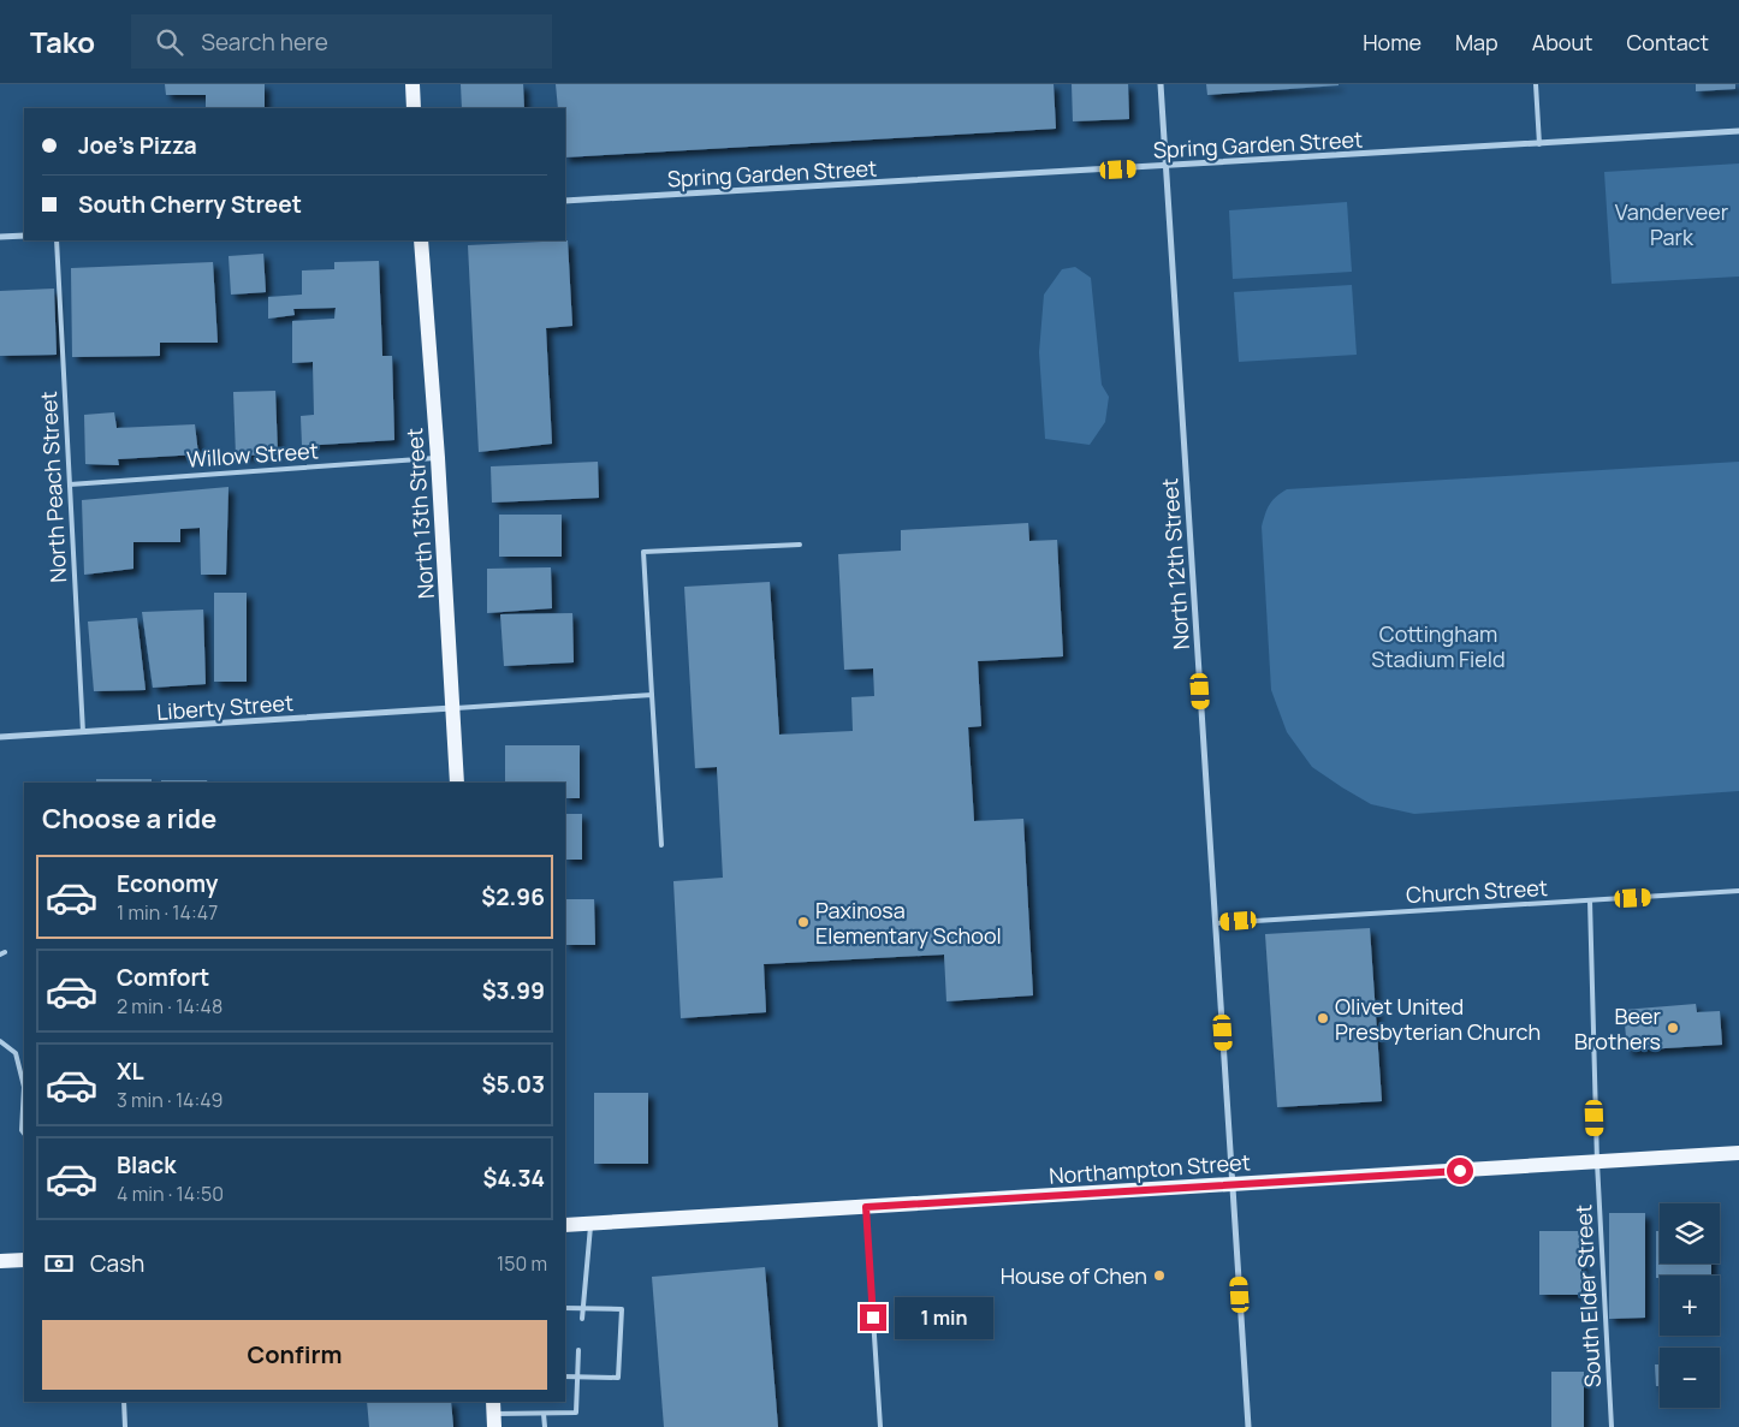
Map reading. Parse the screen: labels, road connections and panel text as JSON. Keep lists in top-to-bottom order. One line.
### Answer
{"streets":{"main road":["North 13th Street","Northampton Street"],"street":["Spring Garden Street","North 12th Street","Liberty Street"],"lane":["Willow Street","North Peach Street","Church Street","South Elder Street"]},"crossings":[["Spring Garden Street","North 12th Street"],["Willow Street","North Peach Street"],["Willow Street","North 13th Street"],["North Peach Street","Liberty Street"],["North 13th Street","Liberty Street"],["North 12th Street","Church Street"],["North 12th Street","Northampton Street"],["Church Street","South Elder Street"],["Northampton Street","South Elder Street"]],"parks":["Vanderveer Park","Cottingham Stadium Field"],"places":["Paxinosa Elementary School","Olivet United Presbyterian Church","Beer Brothers","House of Chen"],"page":{"header":"Tako","search":"Search here","nav":["Home","Map","About","Contact"],"banner":["Joe's Pizza","South Cherry Street"],"heading":"Choose a ride","list":[{"name":"Economy","note":"1 min · 14:47","value":"$2.96"},{"name":"Comfort","note":"2 min · 14:48","value":"$3.99"},{"name":"XL","note":"3 min · 14:49","value":"$5.03"},{"name":"Black","note":"4 min · 14:50","value":"$4.34"}],"map_buttons":["+","−"],"pay":["Cash","150 m"],"bubble":"1 min","buttons":"Confirm"}}
